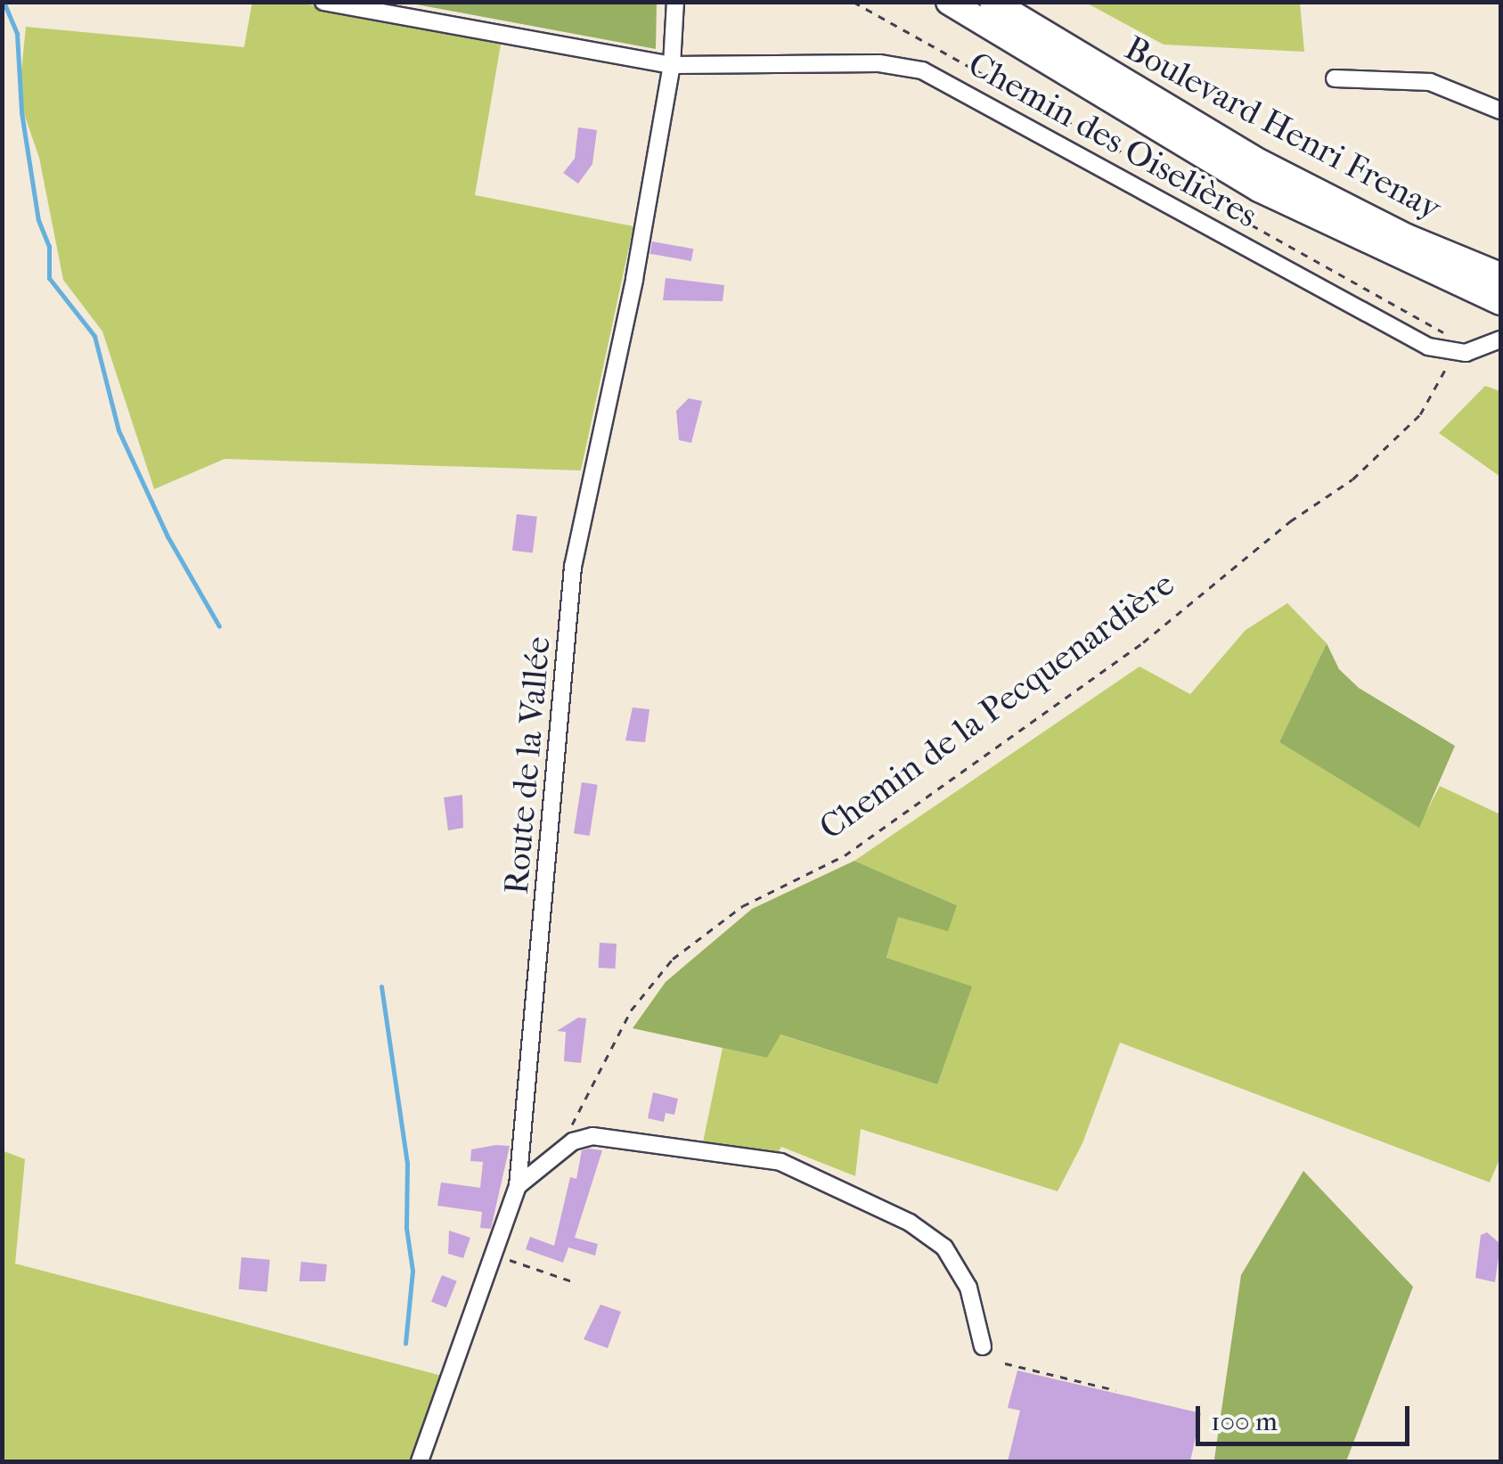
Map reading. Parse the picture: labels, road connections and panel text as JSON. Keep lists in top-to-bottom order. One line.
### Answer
{"streets":{"highway":["Boulevard Henri Frenay"],"street":["Chemin des Oiselières","Route de la Vallée"],"path":["Chemin de la Pecquenardière"]},"crossings":[["Chemin des Oiselières","Chemin de la Pecquenardière"],["Chemin des Oiselières","Route de la Vallée"]],"scale_bar":"100 m"}
